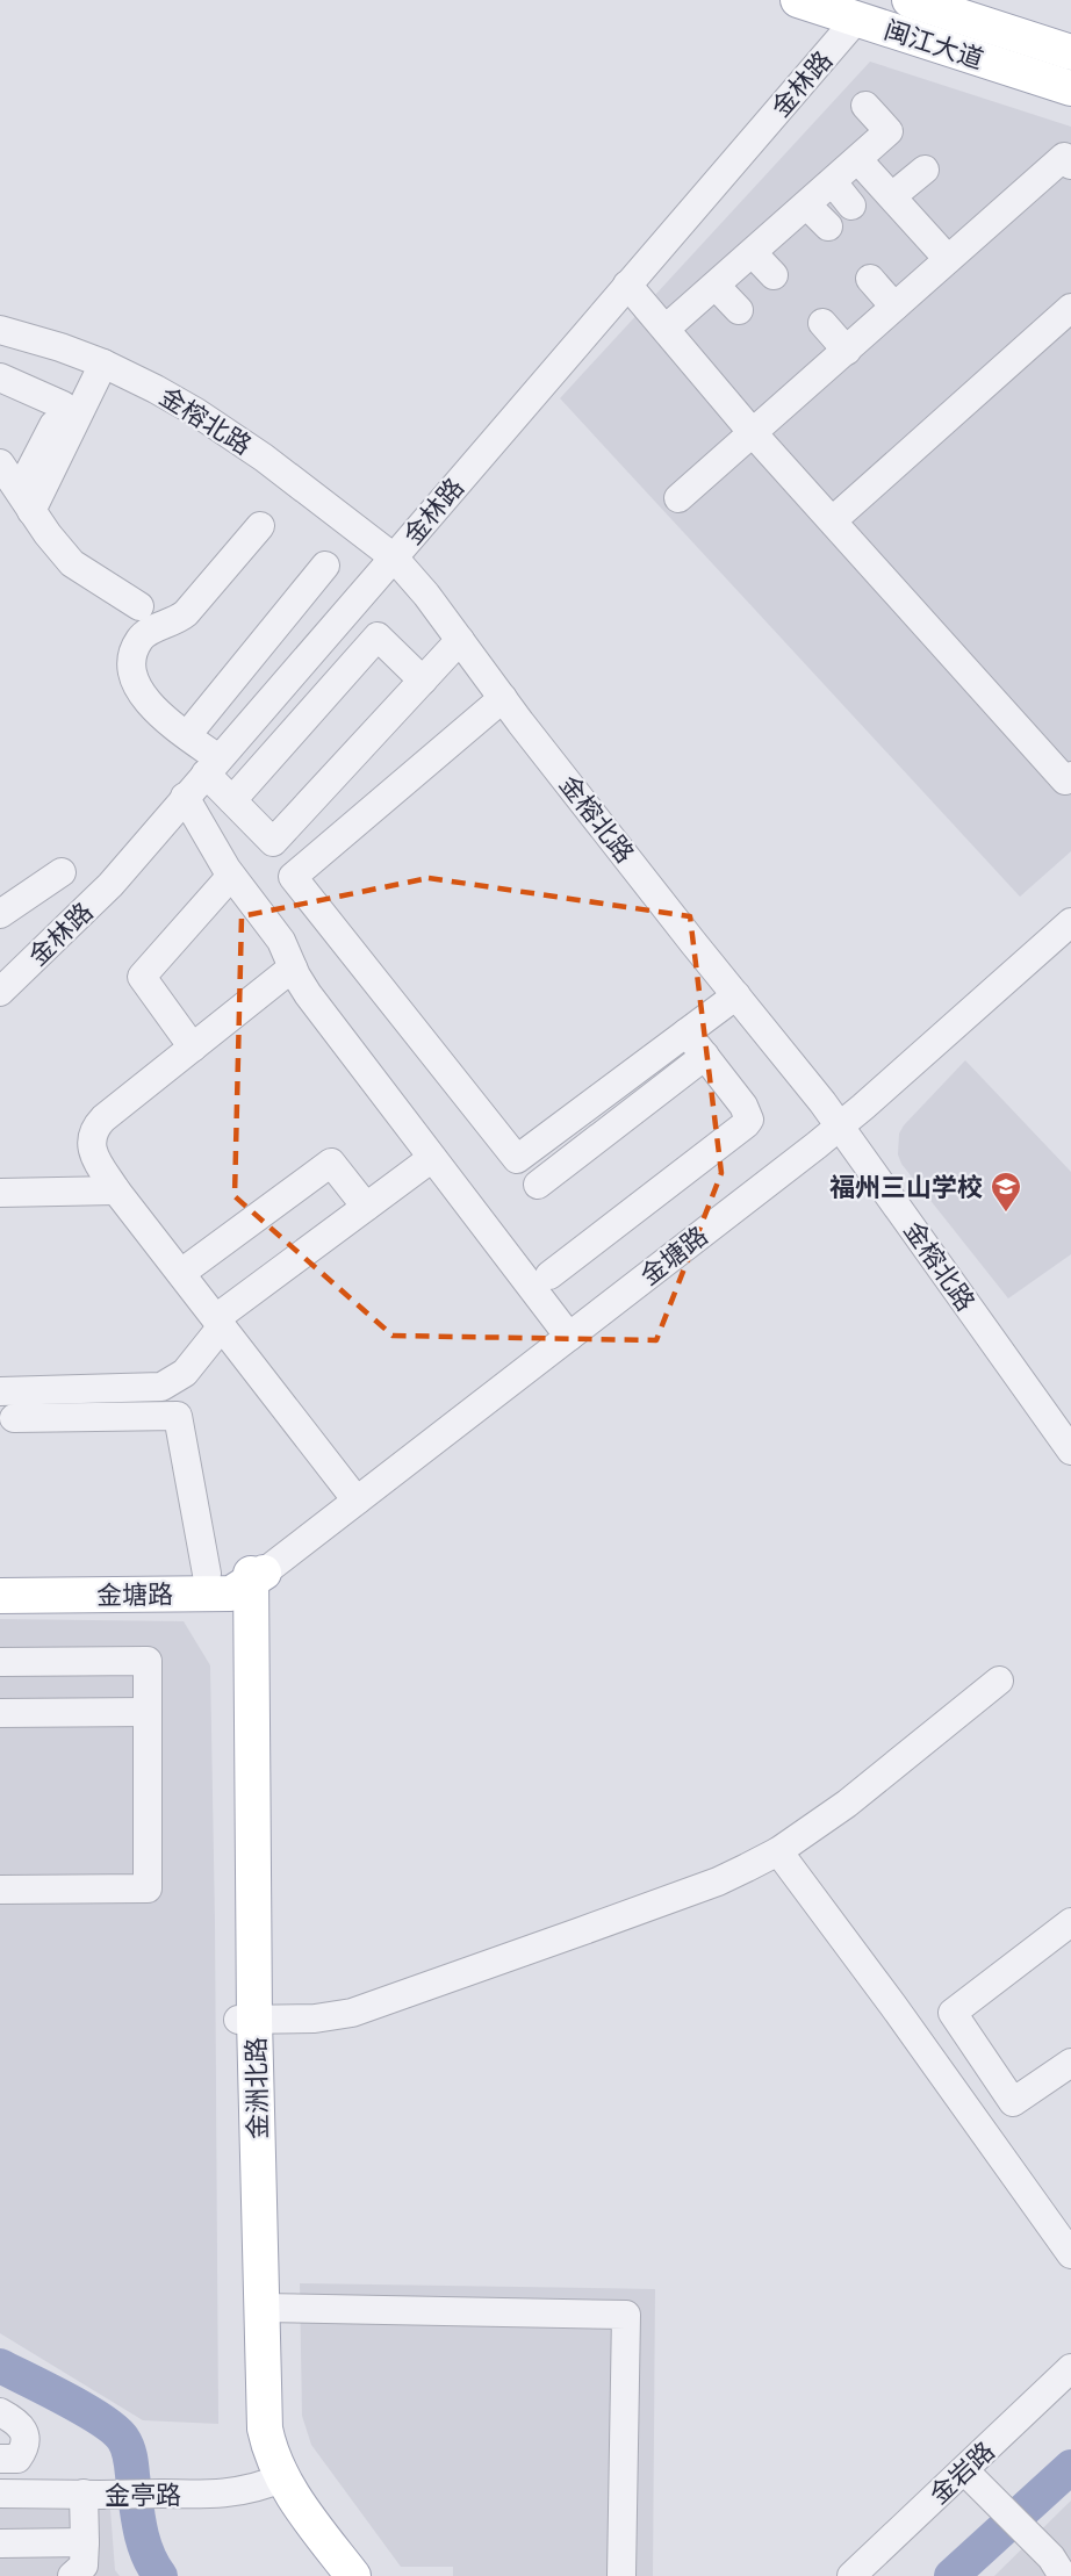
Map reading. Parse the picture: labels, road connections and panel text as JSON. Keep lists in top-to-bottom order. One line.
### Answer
{"streets":{"main road":["闽江大道","金塘路","金洲北路"],"street":["金林路","金榕北路","金岩路","金亭路"]},"crossings":[["闽江大道","金林路"],["金林路","金榕北路"],["金榕北路","金塘路"],["金塘路","金洲北路"],["金洲北路","金亭路"]],"places":{"school or university":["福州三山学校"]}}
